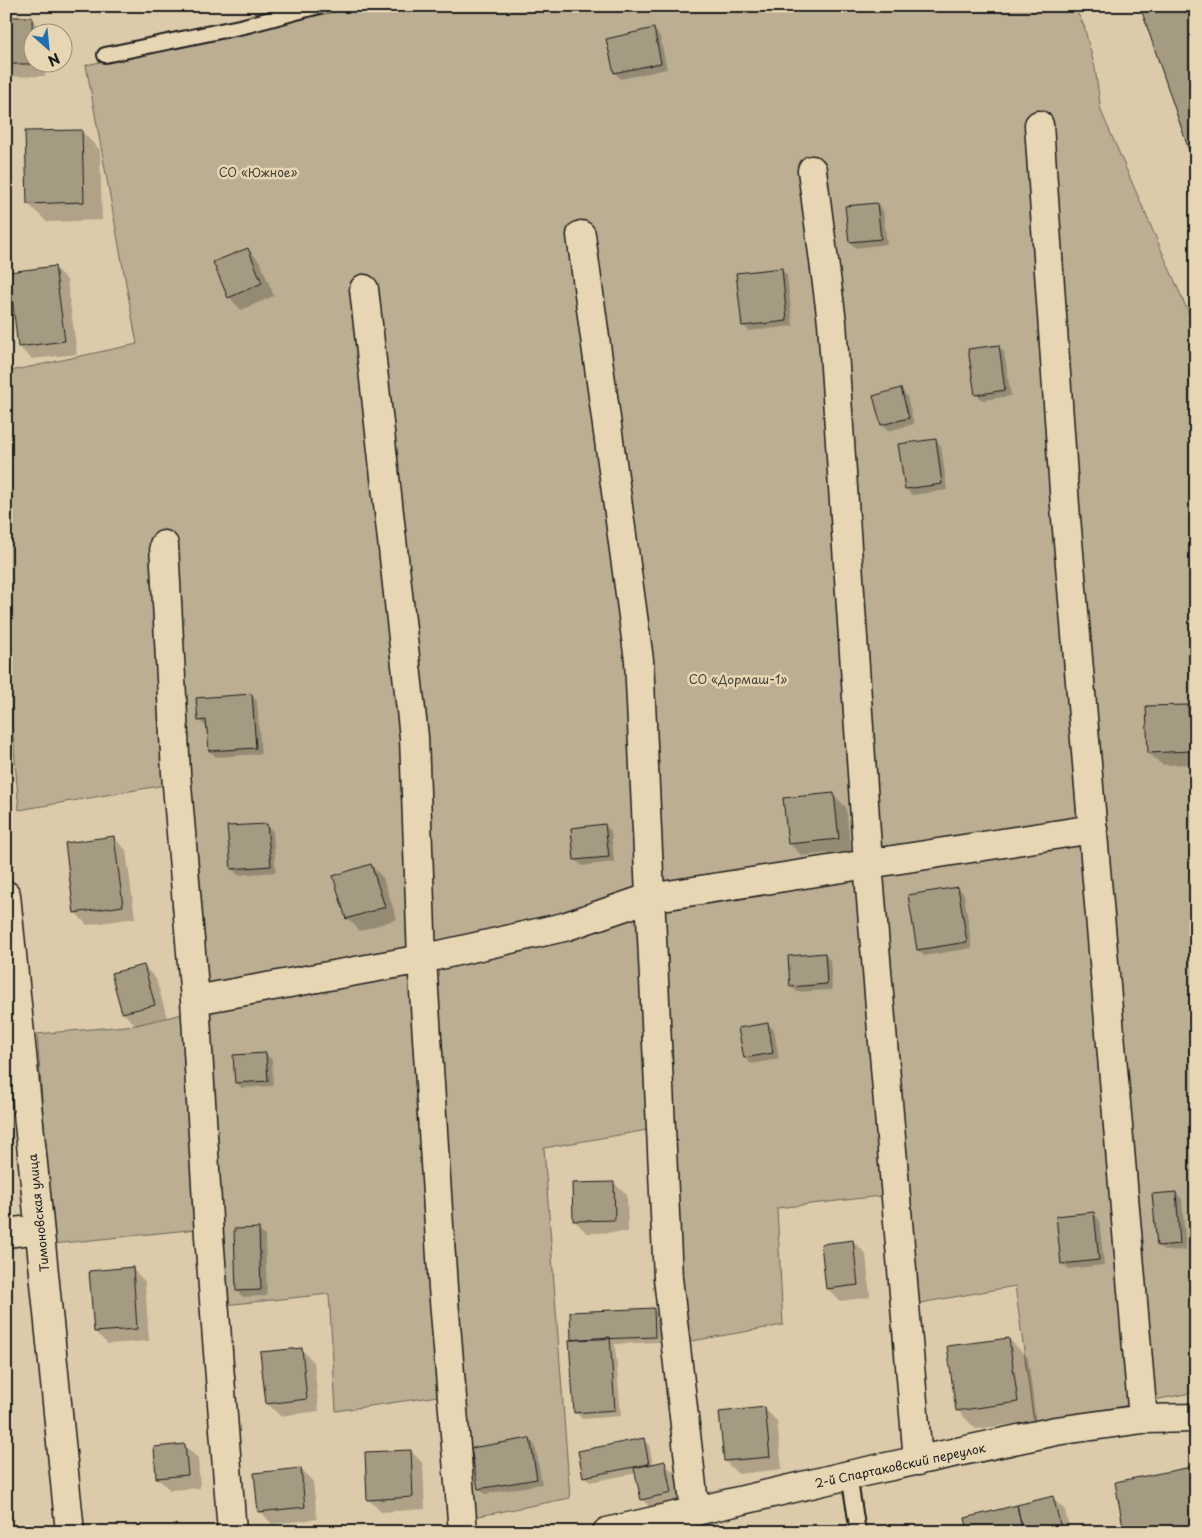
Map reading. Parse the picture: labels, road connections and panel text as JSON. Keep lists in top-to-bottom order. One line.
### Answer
{"streets":{"street":["Тимоновская улица","2-й Спартаковский переулок"]},"parks":["СО «Южное»","СО «Дормаш-1»"],"north":"bottom right"}
